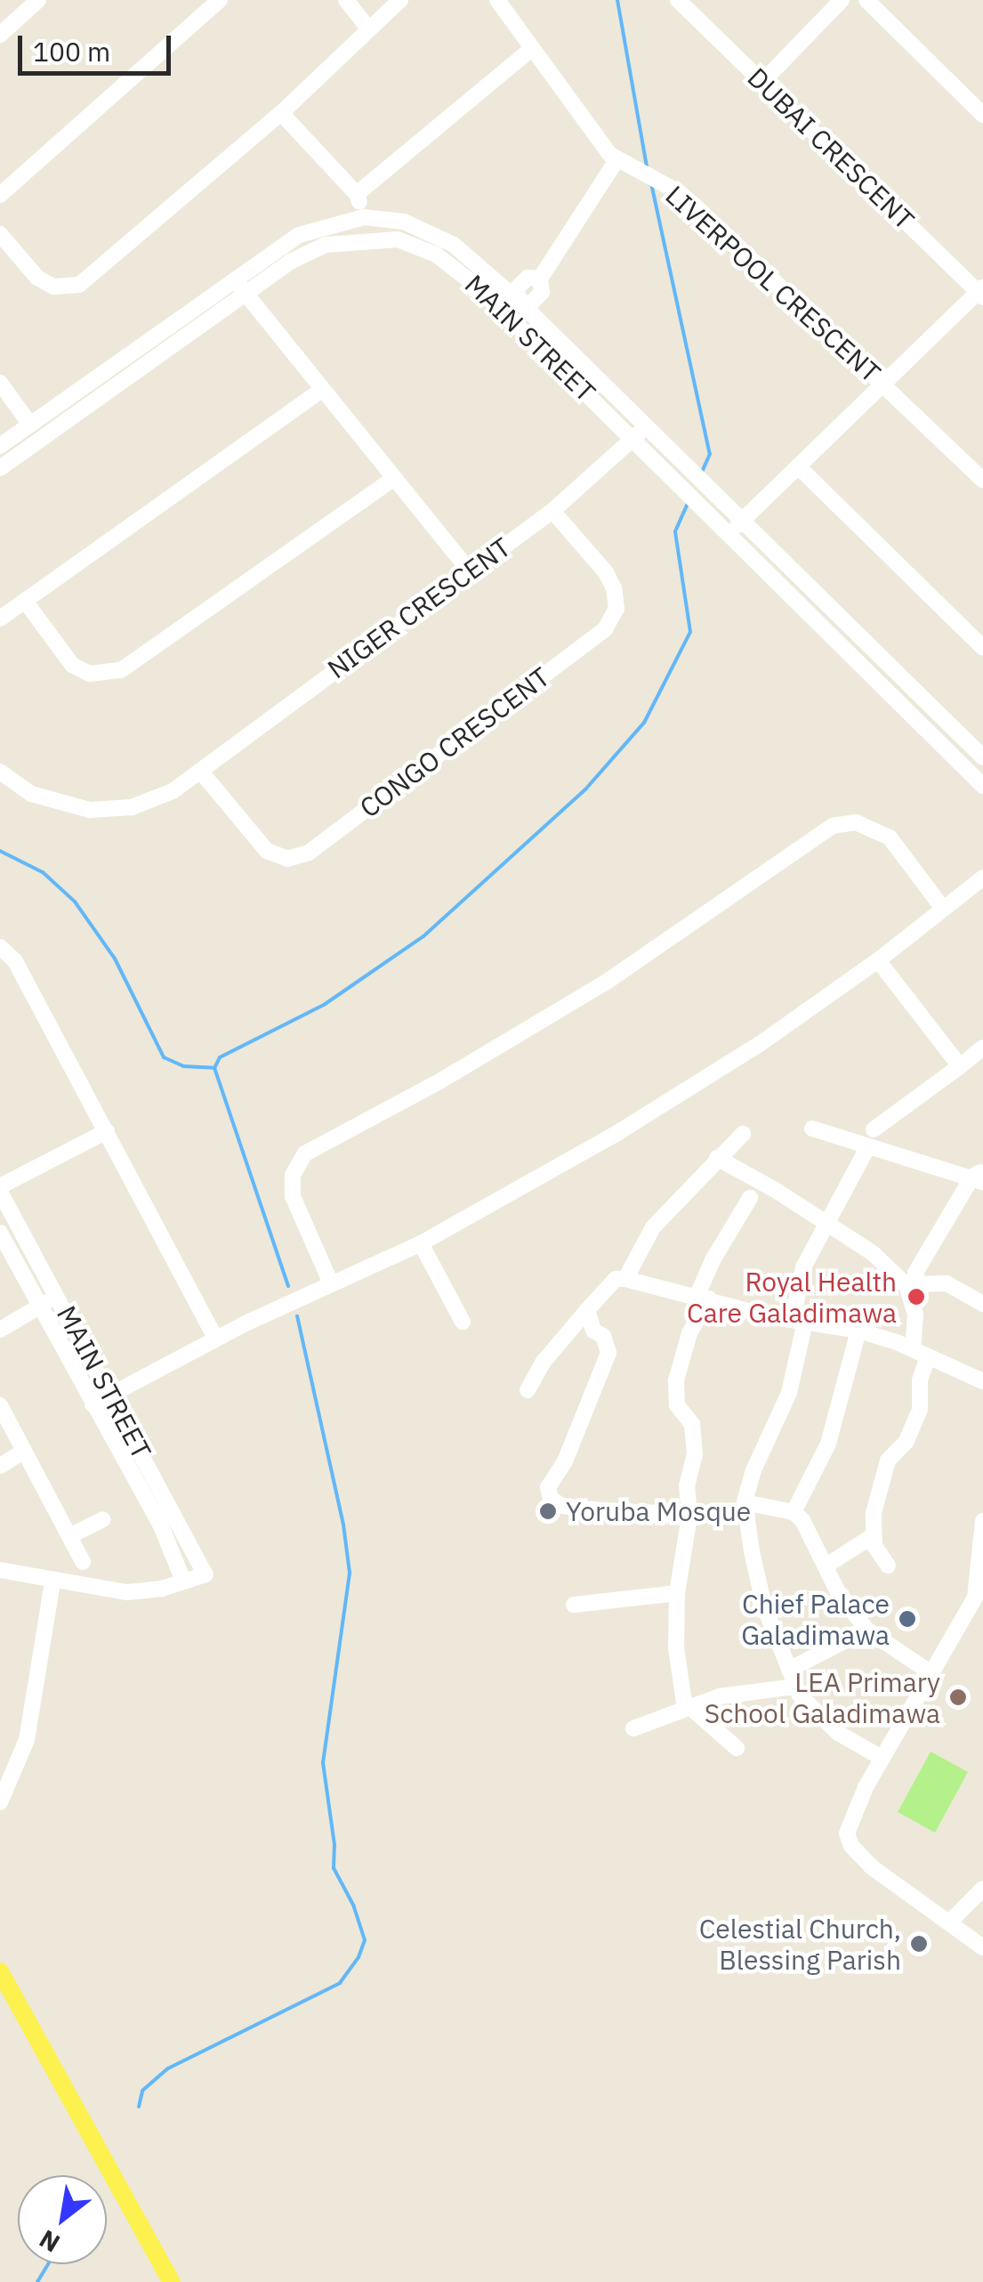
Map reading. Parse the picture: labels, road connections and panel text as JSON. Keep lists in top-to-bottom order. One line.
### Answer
{"streets":{"street":["DUBAI CRESCENT","LIVERPOOL CRESCENT","MAIN STREET","NIGER CRESCENT","CONGO CRESCENT"]},"crossings":[["MAIN STREET","NIGER CRESCENT"],["NIGER CRESCENT","CONGO CRESCENT"]],"places":["Royal Health Care Galadimawa","Yoruba Mosque","Chief Palace Galadimawa","LEA Primary School Galadimawa","Celestial Church, Blessing Parish"],"scale_bar":"100 m","north":"bottom left"}
